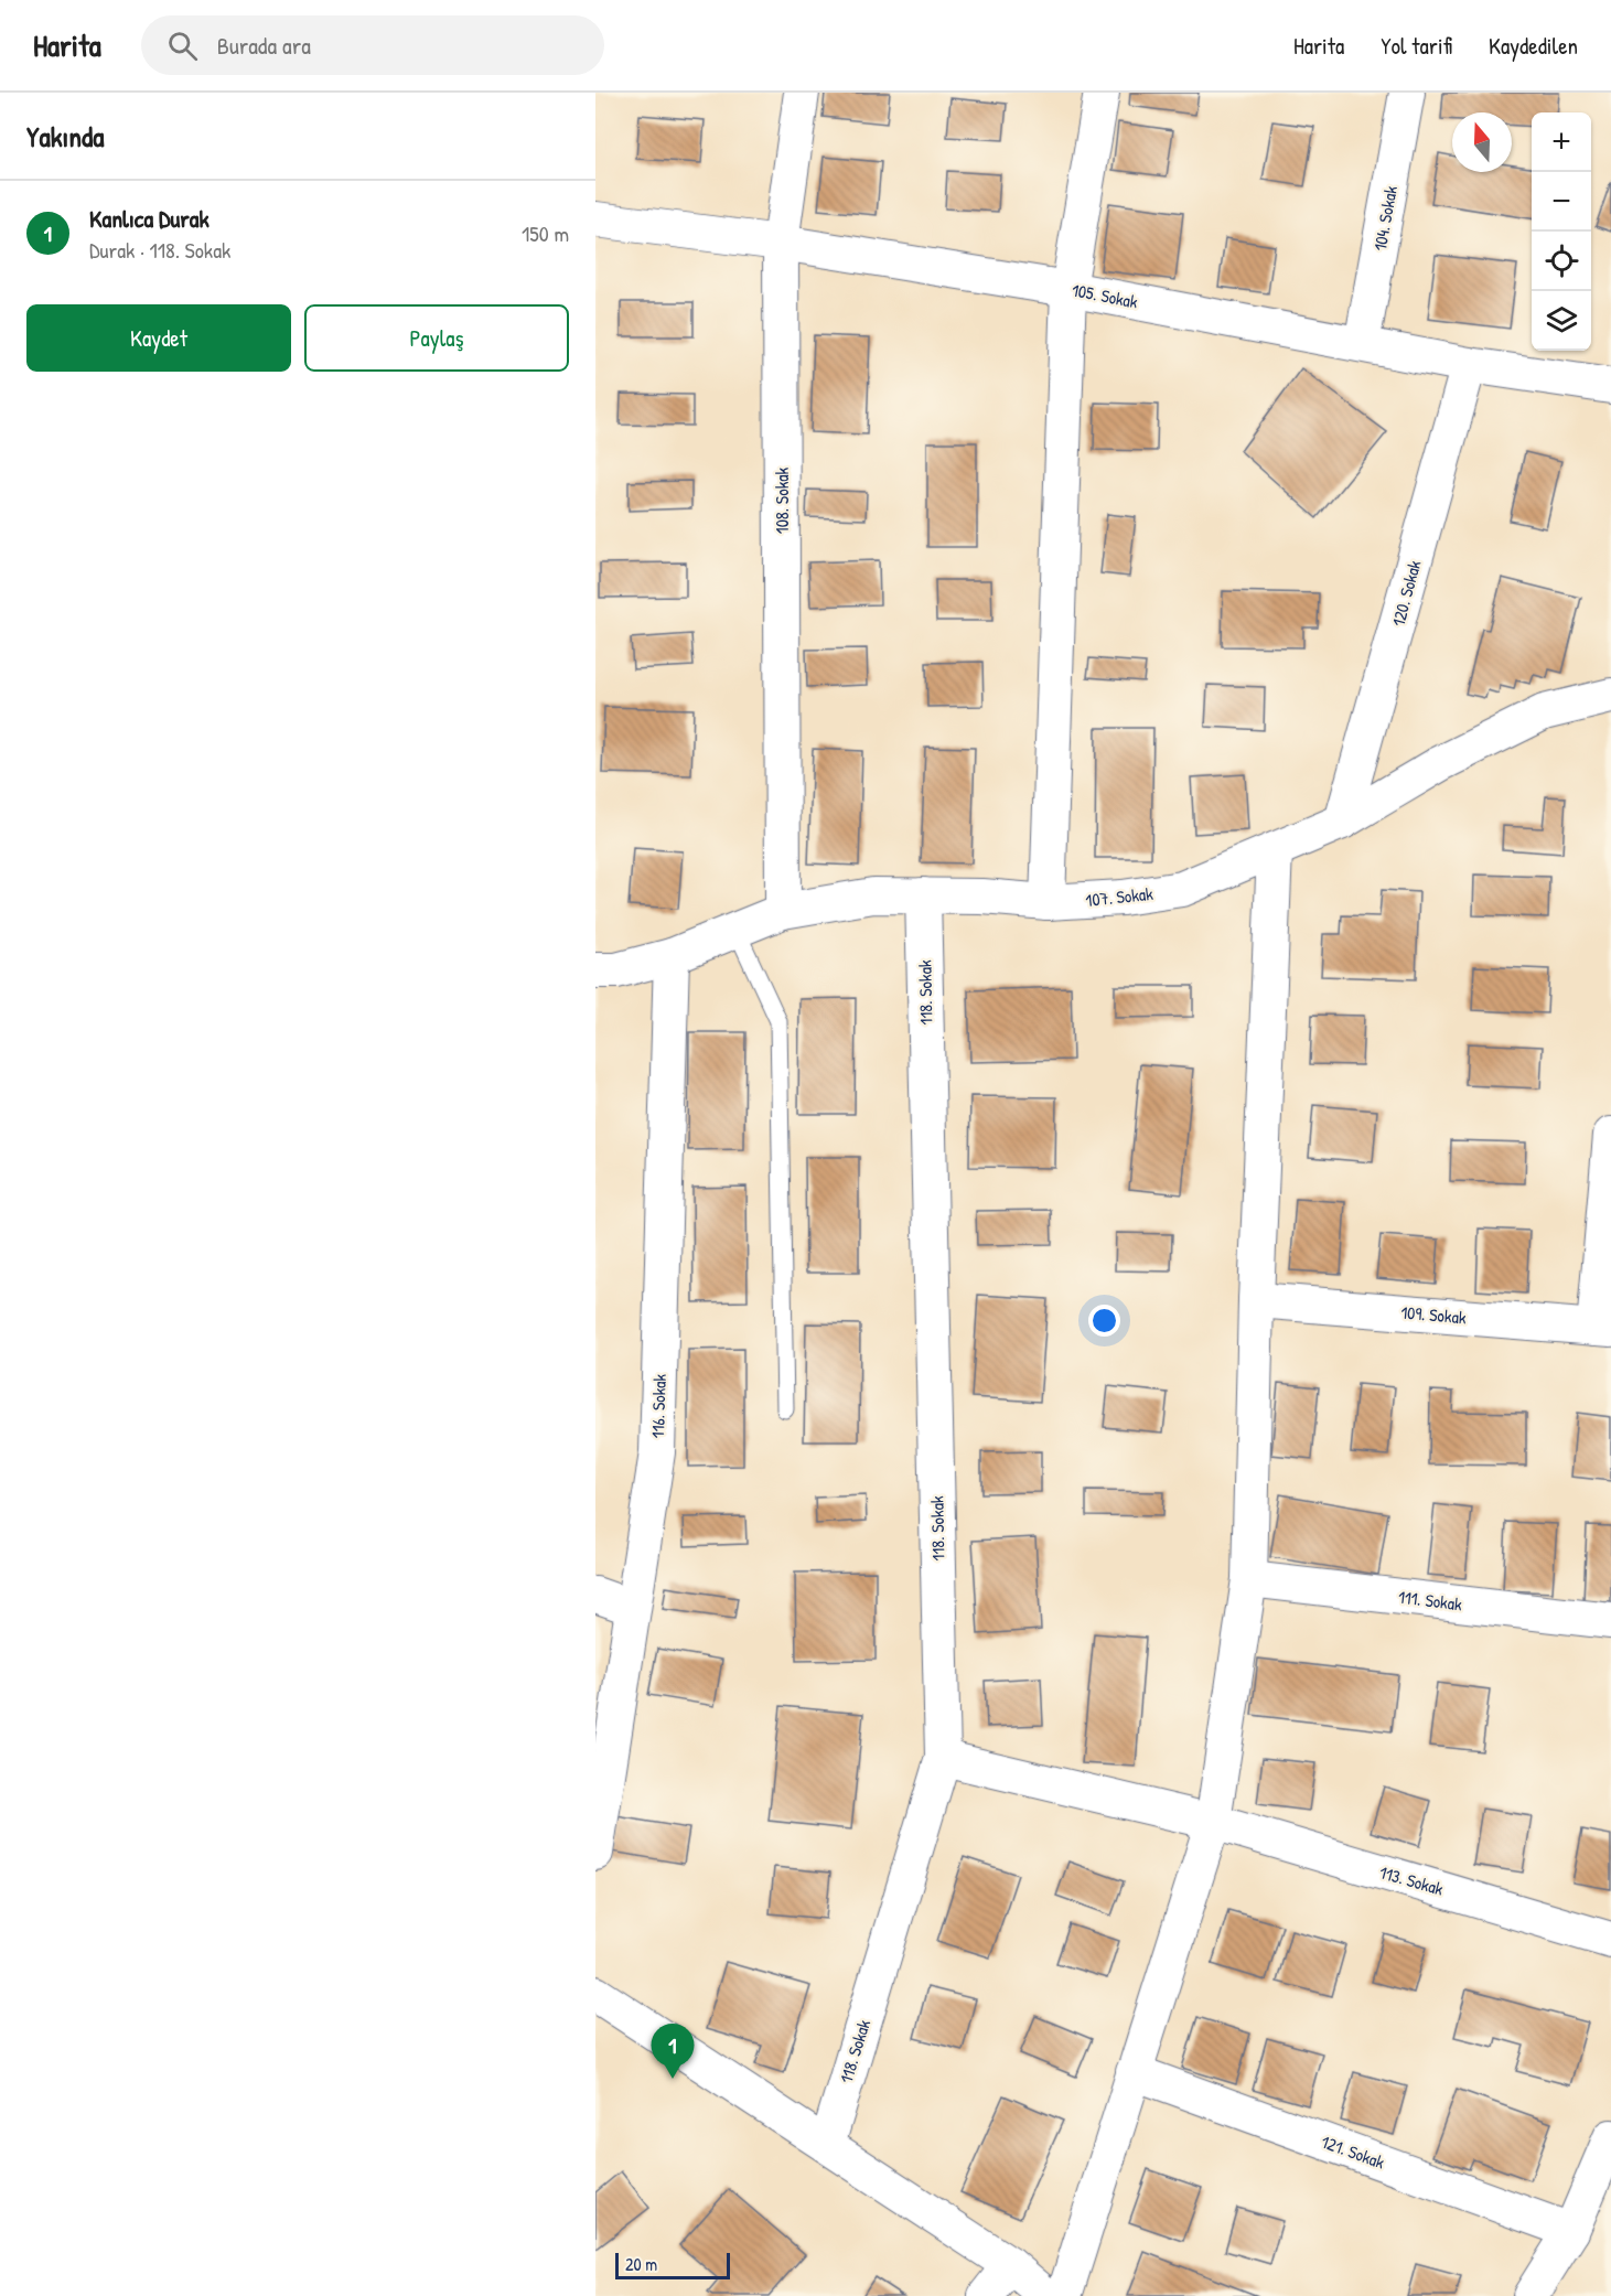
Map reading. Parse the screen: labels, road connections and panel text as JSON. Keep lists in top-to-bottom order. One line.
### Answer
{"streets":{"street":["104. Sokak","105. Sokak","108. Sokak","120. Sokak","107. Sokak","118. Sokak","109. Sokak","116. Sokak","111. Sokak","113. Sokak","121. Sokak"]},"crossings":[["104. Sokak","105. Sokak"],["105. Sokak","108. Sokak"],["105. Sokak","120. Sokak"],["108. Sokak","107. Sokak"],["120. Sokak","107. Sokak"],["107. Sokak","118. Sokak"],["107. Sokak","116. Sokak"],["118. Sokak","113. Sokak"]],"scale_bar":"20 m","north":"top","page":{"header":"Harita","search":"Burada ara","nav":["Harita","Yol tarifi","Kaydedilen"],"heading":"Yakında","map_buttons":["+","−"],"list":[{"mark":"1","name":"Kanlıca Durak","note":"Durak · 118. Sokak","value":"150 m"}],"buttons":["Kaydet","Paylaş"],"pins":"1","scale":"20 m"}}
